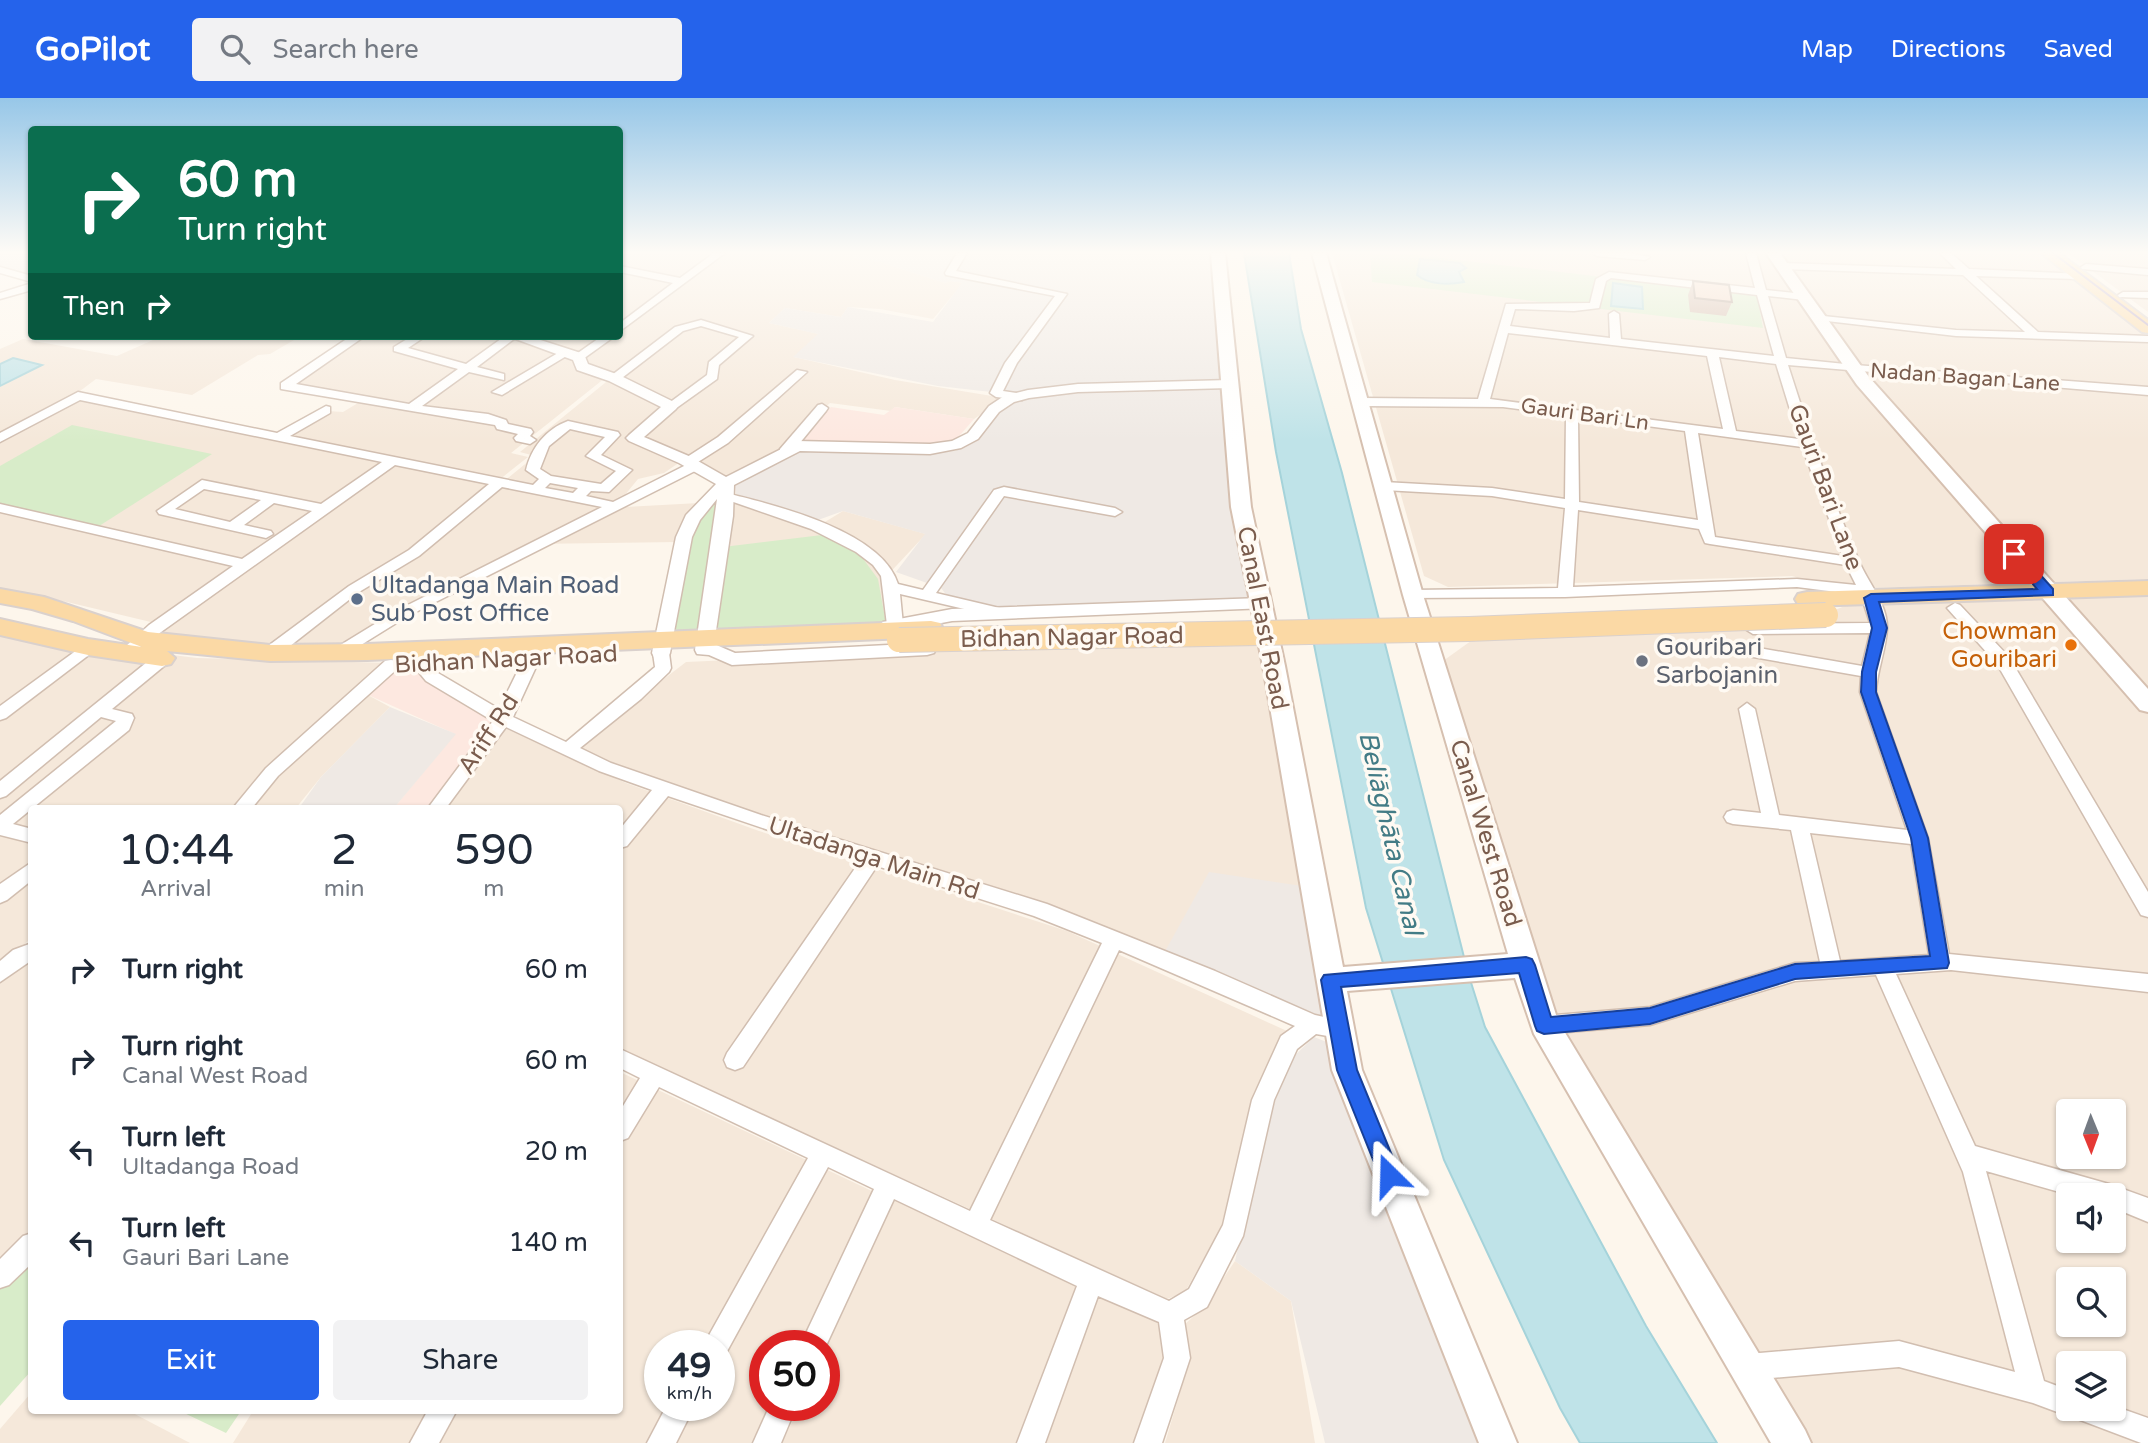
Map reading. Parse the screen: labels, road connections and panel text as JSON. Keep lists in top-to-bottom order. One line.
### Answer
{"streets":{"main road":["Canal East Road","Bidhan Nagar Road","Canal West Road"],"street":["Nadan Bagan Lane","Gauri Bari Ln","Gauri Bari Lane","Ariff Rd","Ultadanga Main Rd"]},"crossings":[["Nadan Bagan Lane","Gauri Bari Lane"],["Gauri Bari Ln","Gauri Bari Lane"],["Gauri Bari Ln","Canal West Road"],["Gauri Bari Lane","Bidhan Nagar Road"],["Canal East Road","Ultadanga Main Rd"],["Bidhan Nagar Road","Ariff Rd"],["Bidhan Nagar Road","Ultadanga Main Rd"],["Ariff Rd","Ultadanga Main Rd"]],"water":["Beliāghāta Canal"],"places":["Ultadanga Main Road Sub Post Office","Chowman Gouribari","Gouribari Sarbojanin"],"north":"bottom","page":{"header":"GoPilot","search":"Search here","nav":["Map","Directions","Saved"],"turn":["60 m","Turn right"],"then":"Then","eta":["10:44","Arrival","2","min","590","m"],"list":[{"name":"Turn right","value":"60 m"},{"name":"Turn right","note":"Canal West Road","value":"60 m"},{"name":"Turn left","note":"Ultadanga Road","value":"20 m"},{"name":"Turn left","note":"Gauri Bari Lane","value":"140 m"}],"buttons":["Exit","Share"],"speed":"49 km/h","limit":"50"}}
